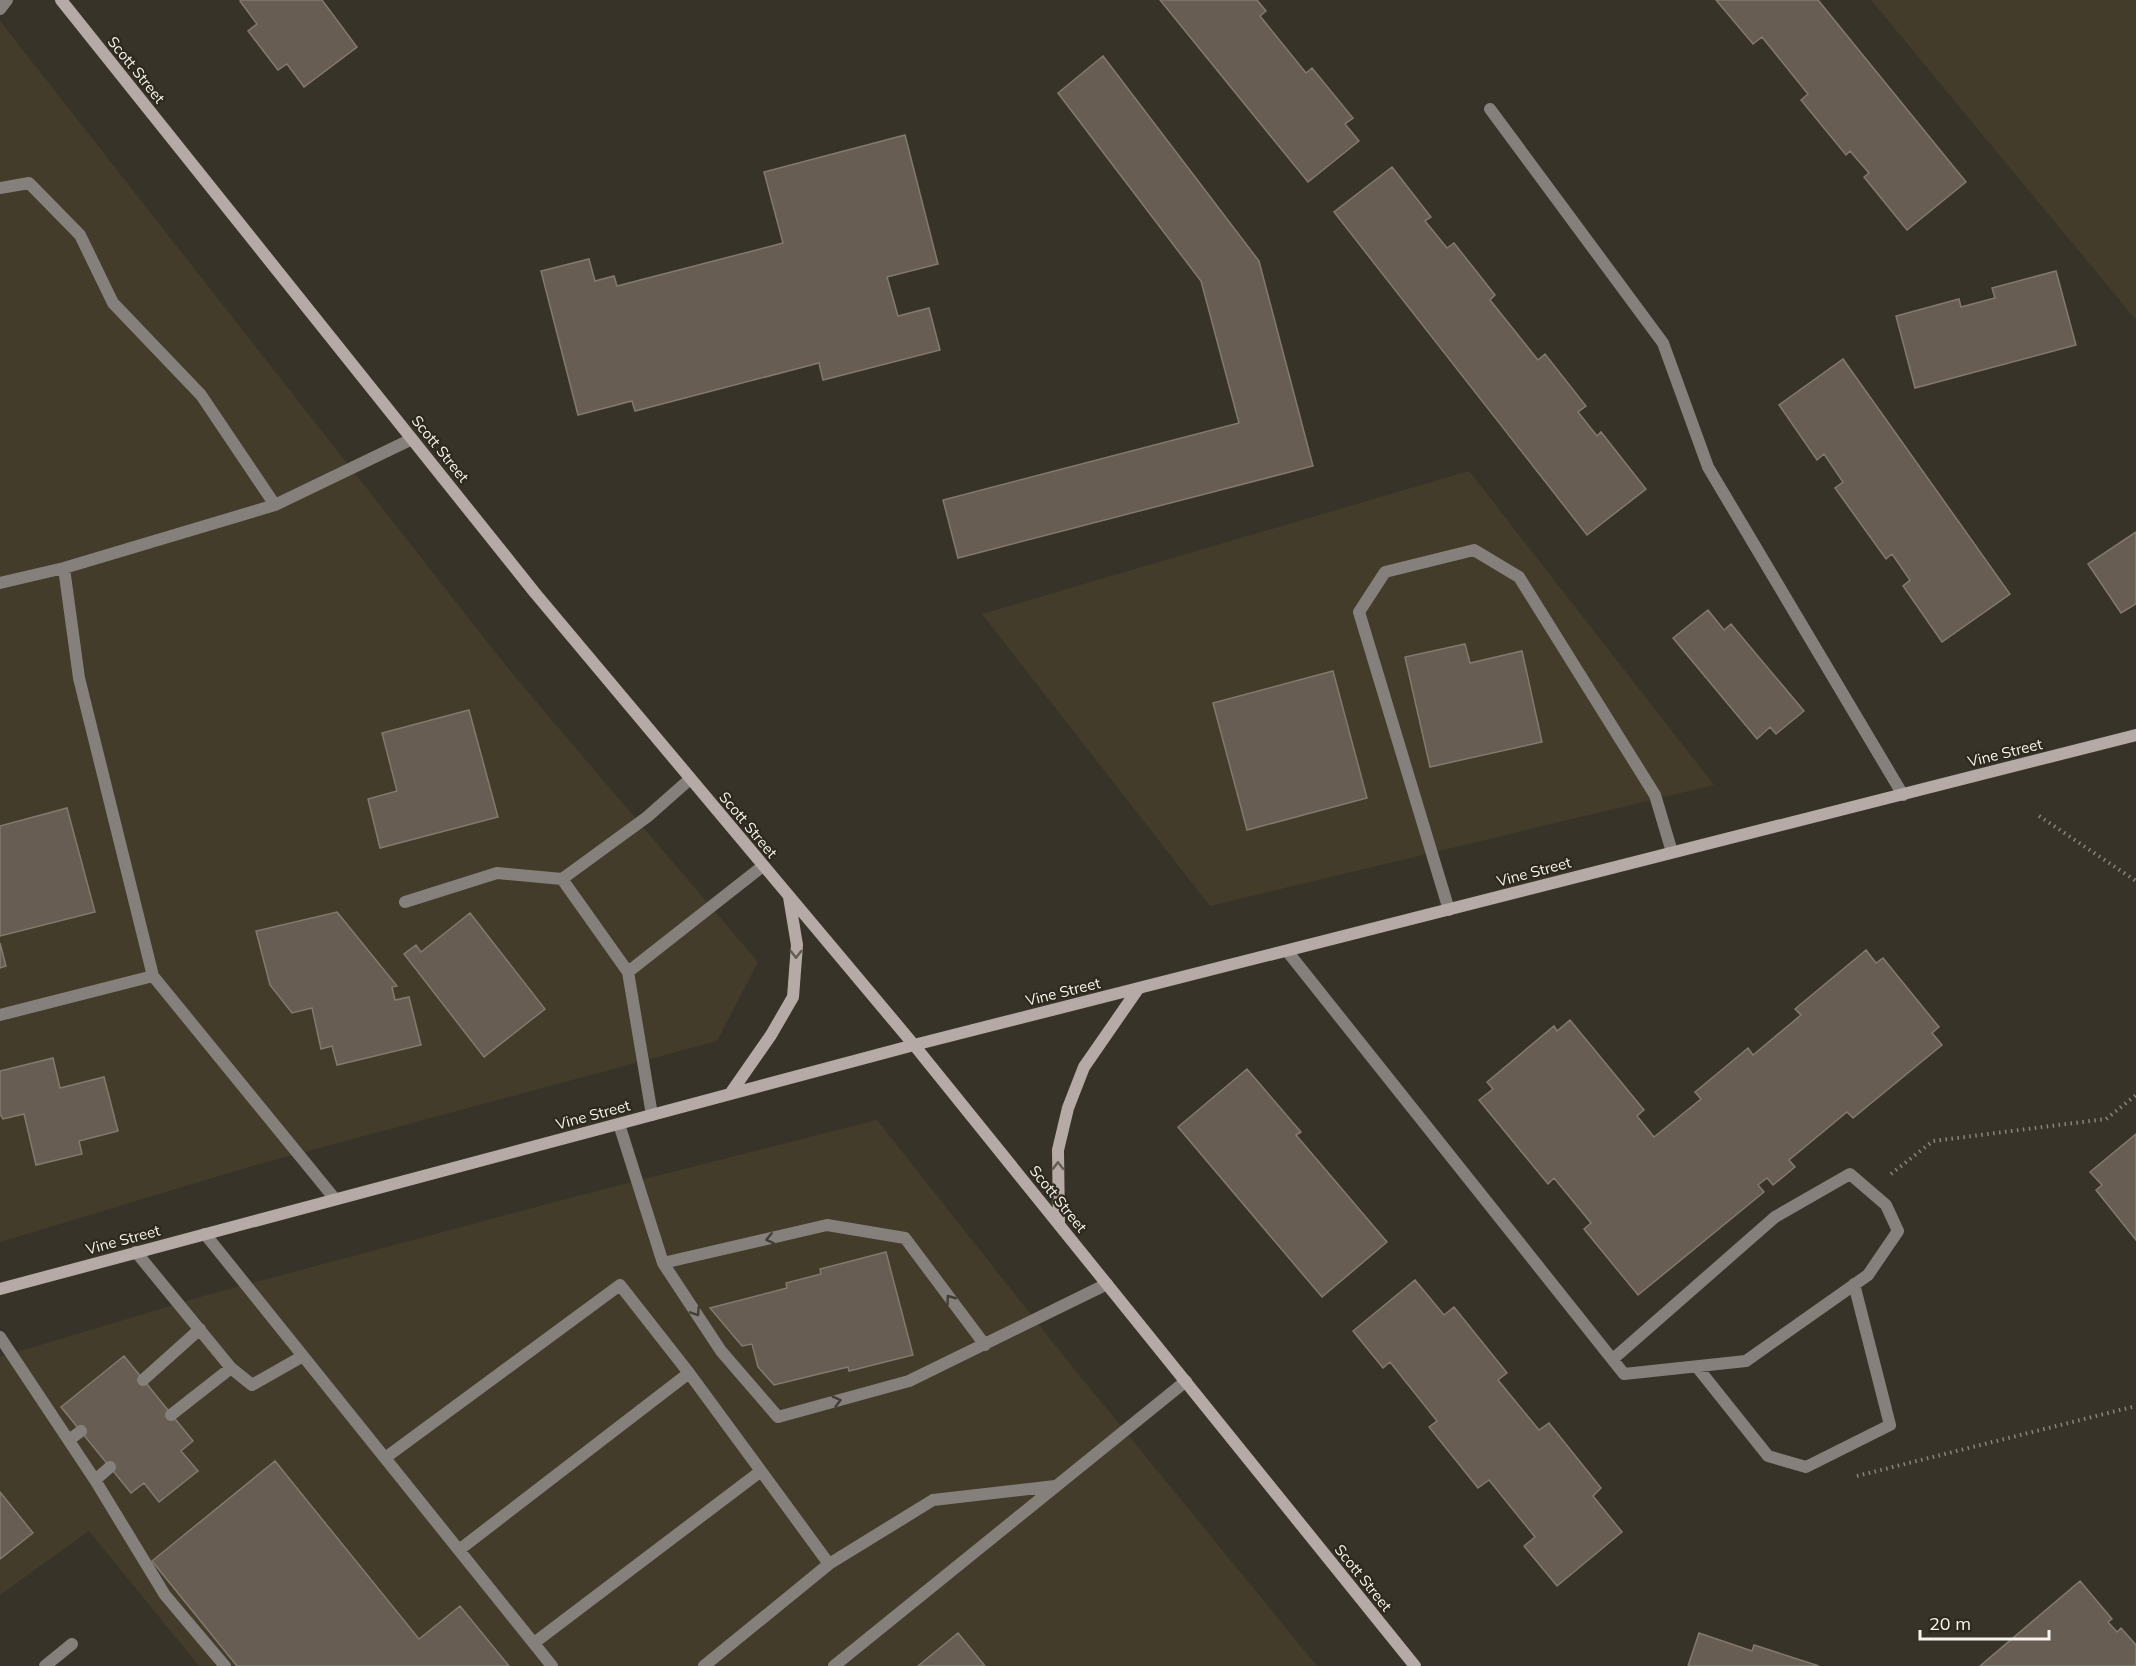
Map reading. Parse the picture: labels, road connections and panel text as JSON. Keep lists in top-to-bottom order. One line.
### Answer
{"streets":{"main road":["Scott Street","Vine Street"]},"crossings":[["Scott Street","Vine Street"]],"scale_bar":"20 m"}
